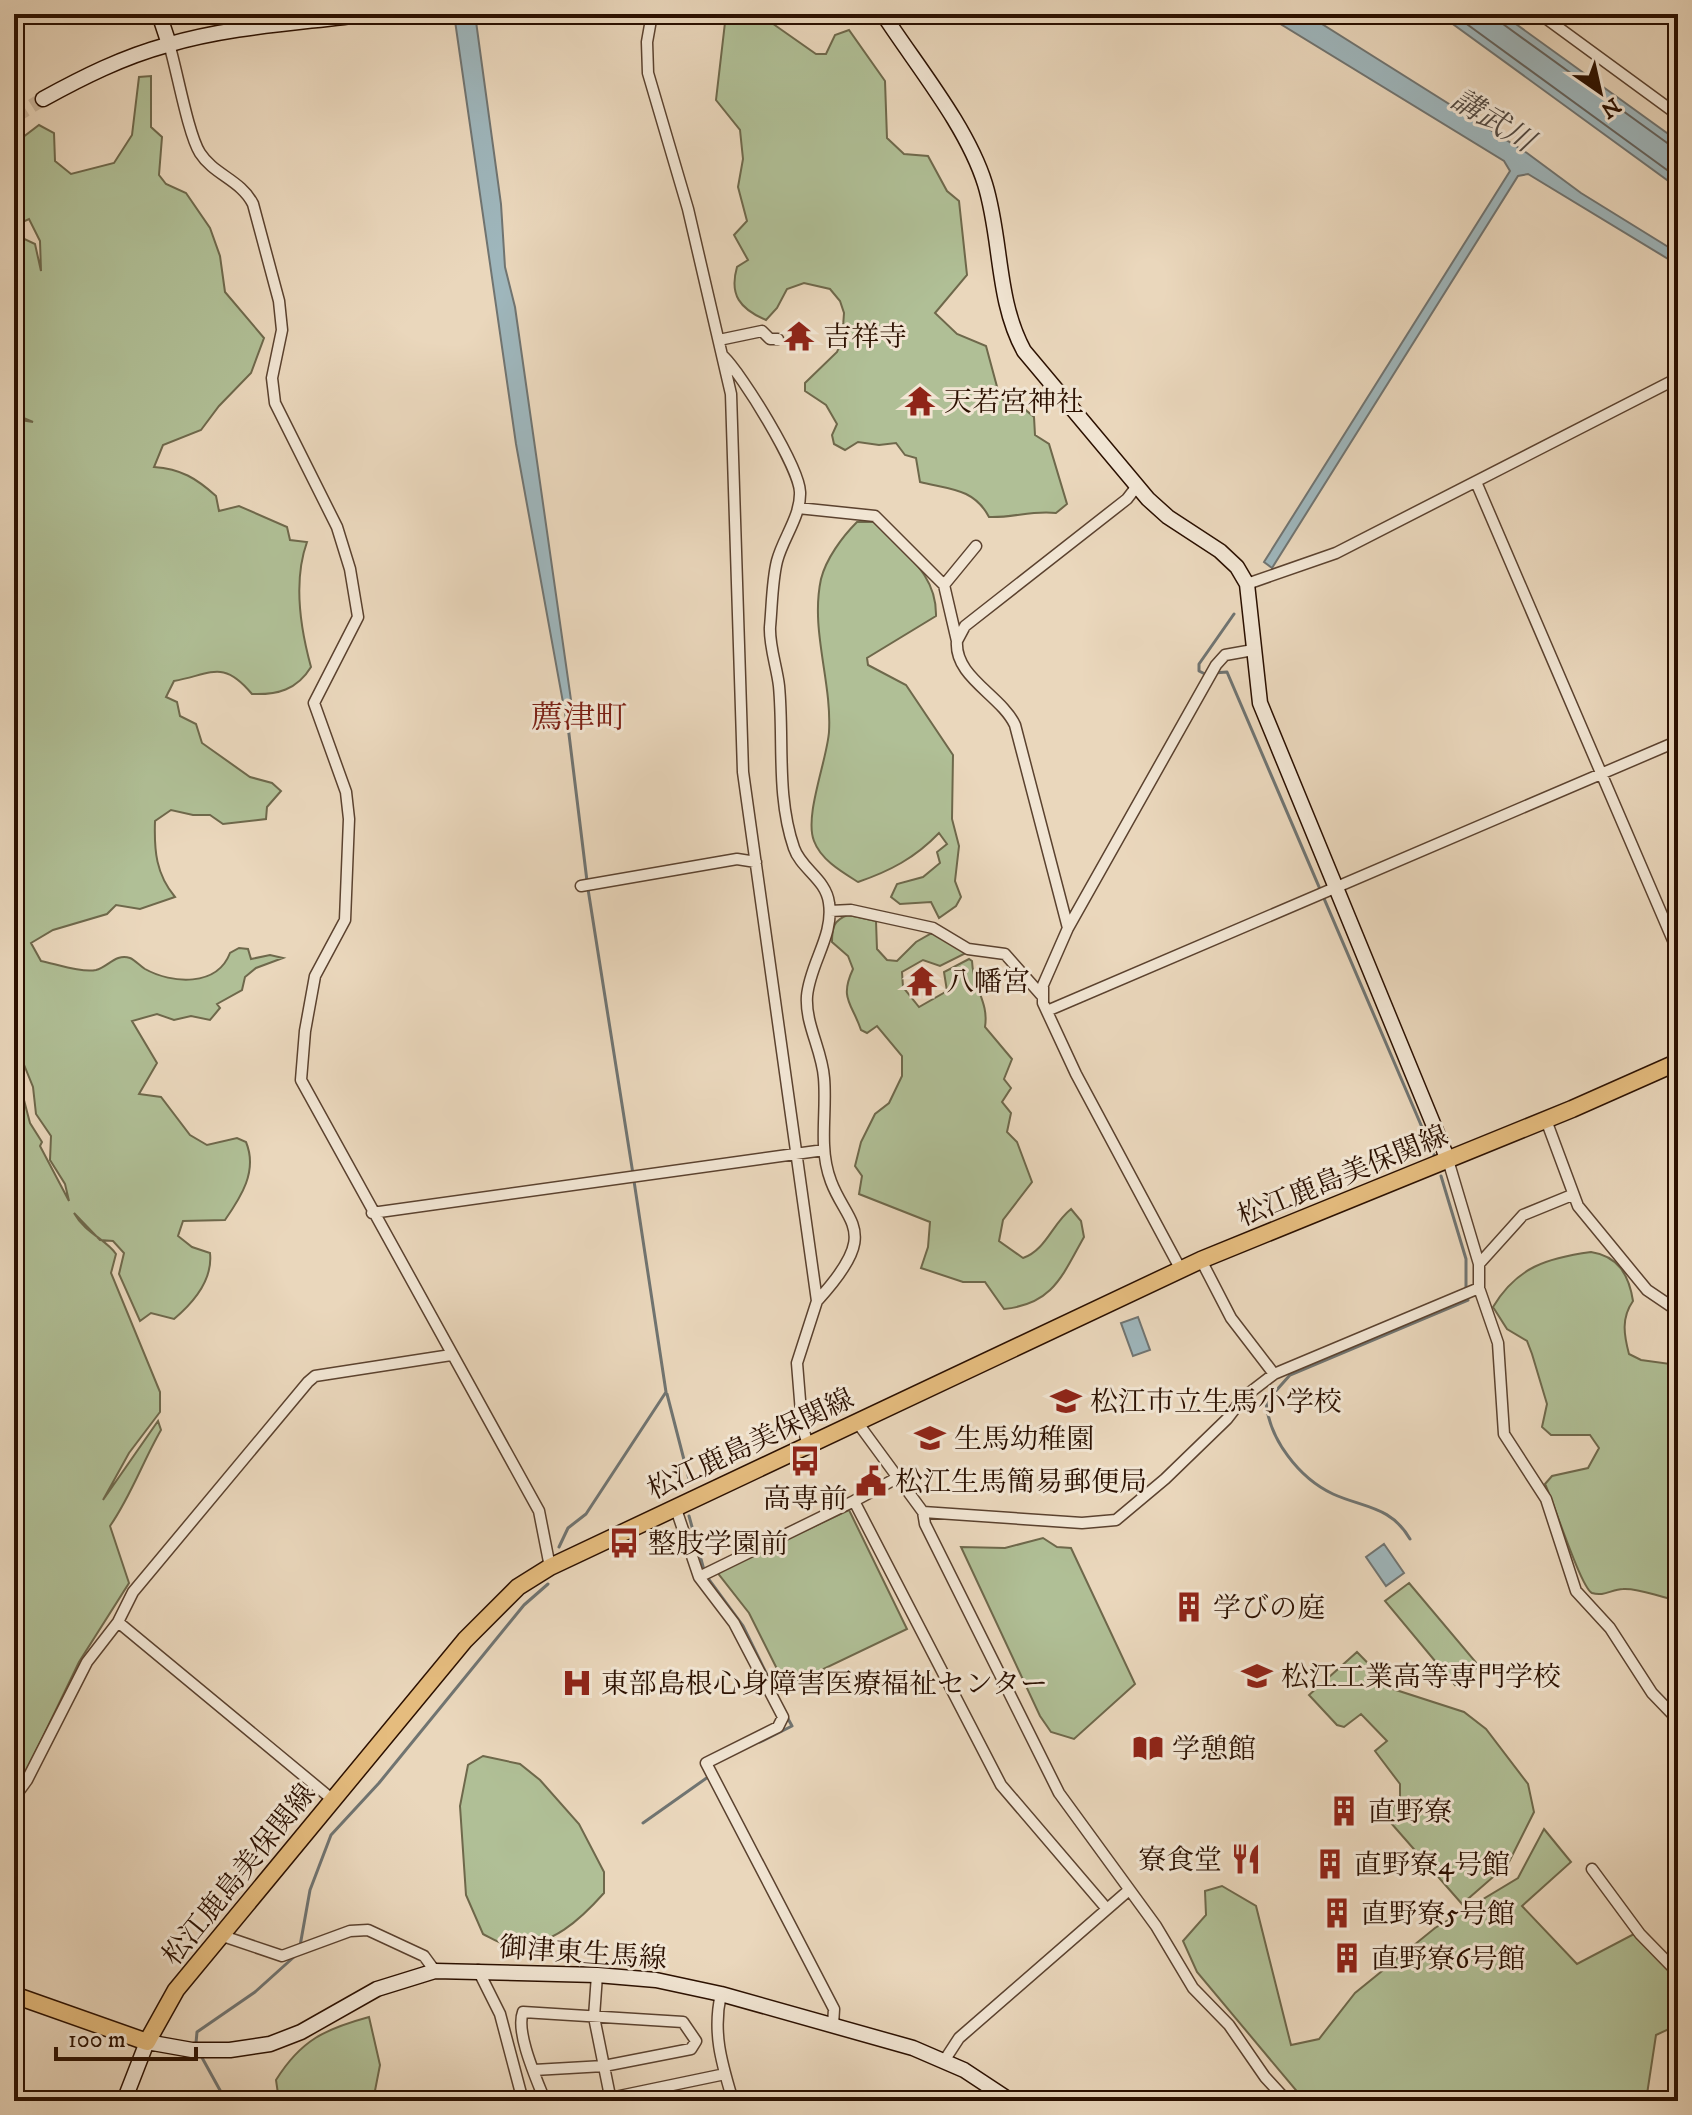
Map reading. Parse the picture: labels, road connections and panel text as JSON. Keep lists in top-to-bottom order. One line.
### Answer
{"streets":{"main road":["松江鹿島美保関線"],"street":["御津東生馬線"]},"crossings":[["松江鹿島美保関線","御津東生馬線"]],"districts":["薦津町"],"water":["講武川"],"places":{"temple":["吉祥寺","天若宮神社","八幡宮"],"school or university":["松江市立生馬小学校","生馬幼稚園","松江工業高等専門学校"],"bus stop":["高専前","整肢学園前"],"public building":["松江生馬簡易郵便局"],"building":["学びの庭","直野寮","直野寮4号館","直野寮5号館","直野寮6号館"],"hospital":["東部島根心身障害医療福祉センター"],"library":["学憩館"],"restaurant":["寮食堂"]},"scale_bar":"100 m","north":"bottom right"}
